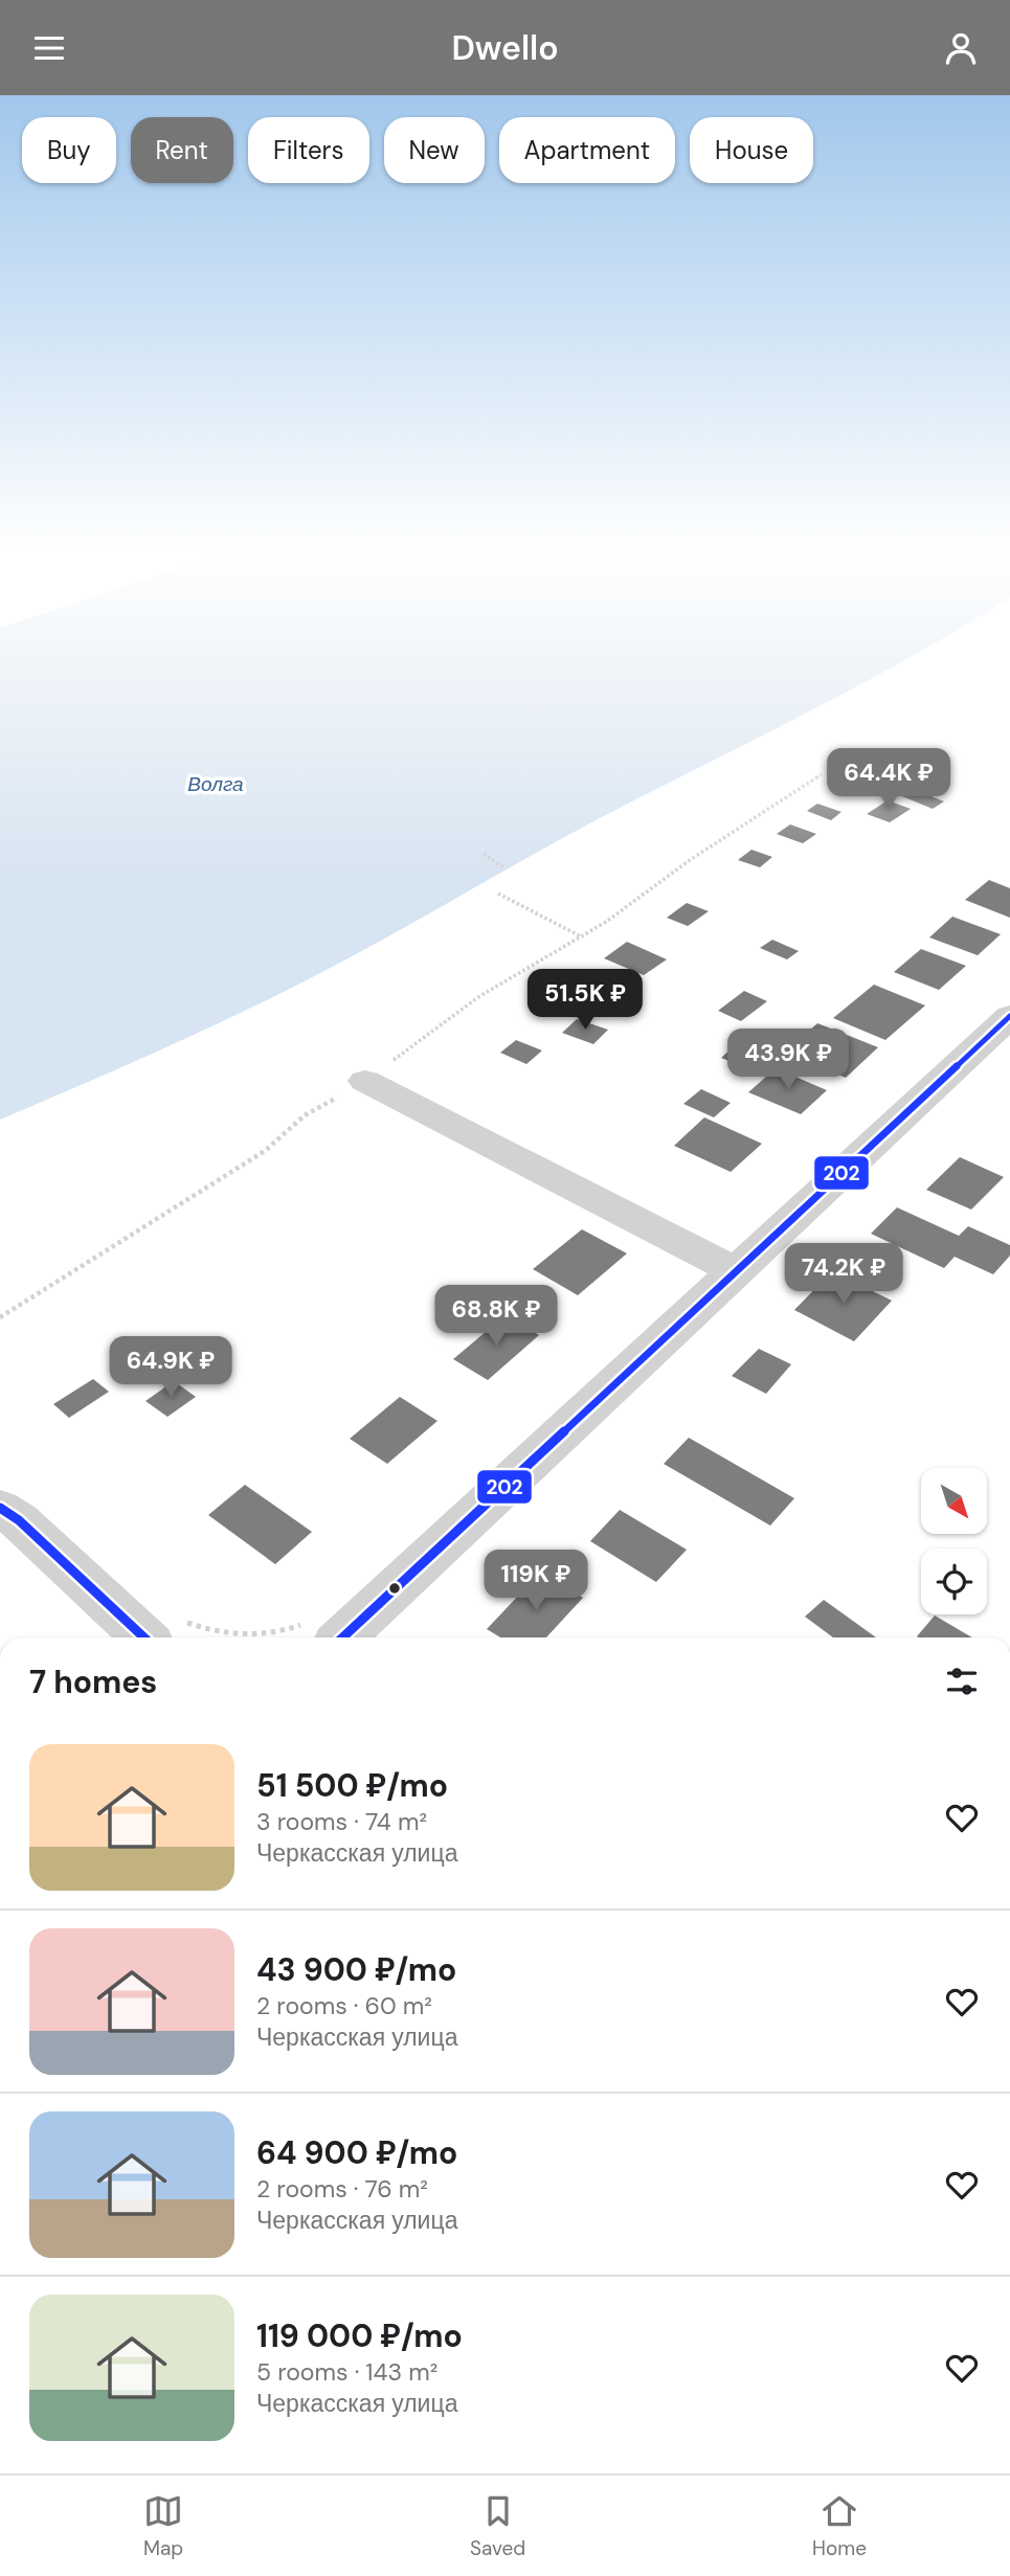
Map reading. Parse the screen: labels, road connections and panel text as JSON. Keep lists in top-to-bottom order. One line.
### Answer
{"water":["Волга"],"lines":["transit line 202"],"north":"bottom right","page":{"header":"Dwello","chip":["Buy","Rent","Filters","New","Apartment","House"],"price":["64.4K ₽","51.5K ₽","43.9K ₽","74.2K ₽","68.8K ₽","64.9K ₽","119K ₽"],"heading":"7 homes","list":[{"name":"51 500 ₽/mo","note":"3 rooms · 74 m² · Черкасская улица"},{"name":"43 900 ₽/mo","note":"2 rooms · 60 m² · Черкасская улица"},{"name":"64 900 ₽/mo","note":"2 rooms · 76 m² · Черкасская улица"},{"name":"119 000 ₽/mo","note":"5 rooms · 143 m² · Черкасская улица"}],"tabs":["Map","Saved","Home"]}}
